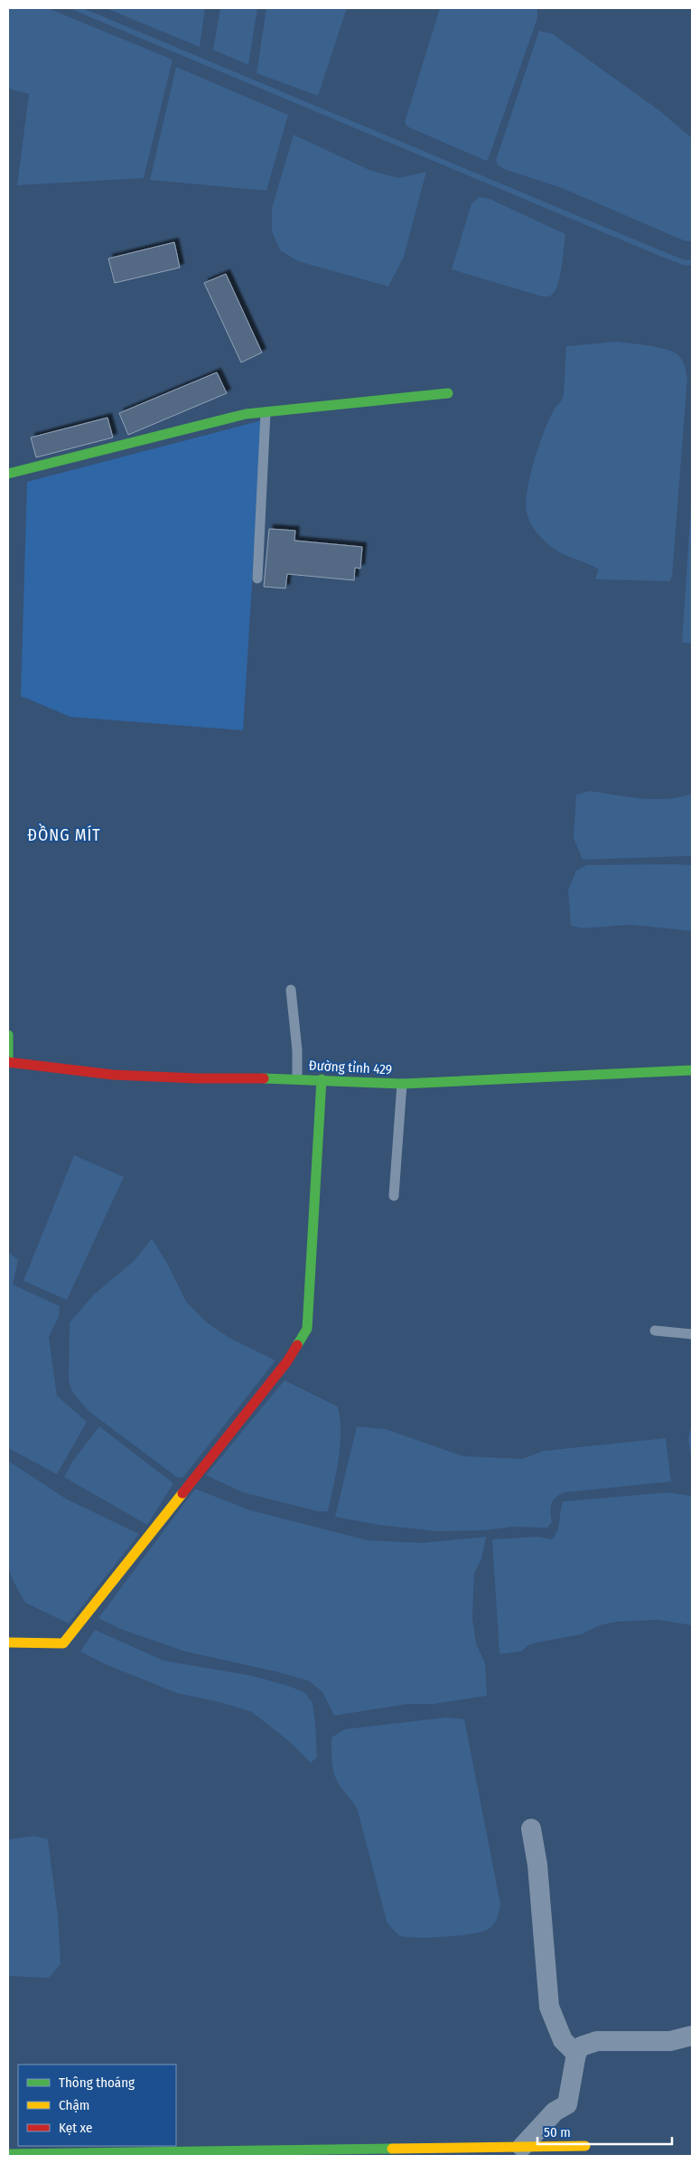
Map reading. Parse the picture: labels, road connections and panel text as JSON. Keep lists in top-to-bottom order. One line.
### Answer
{"streets":{"street":["Đường tỉnh 429"]},"districts":["ĐỒNG MÍT"],"legend":["Thông thoáng","Chậm","Kẹt xe"],"scale_bar":"50 m"}
